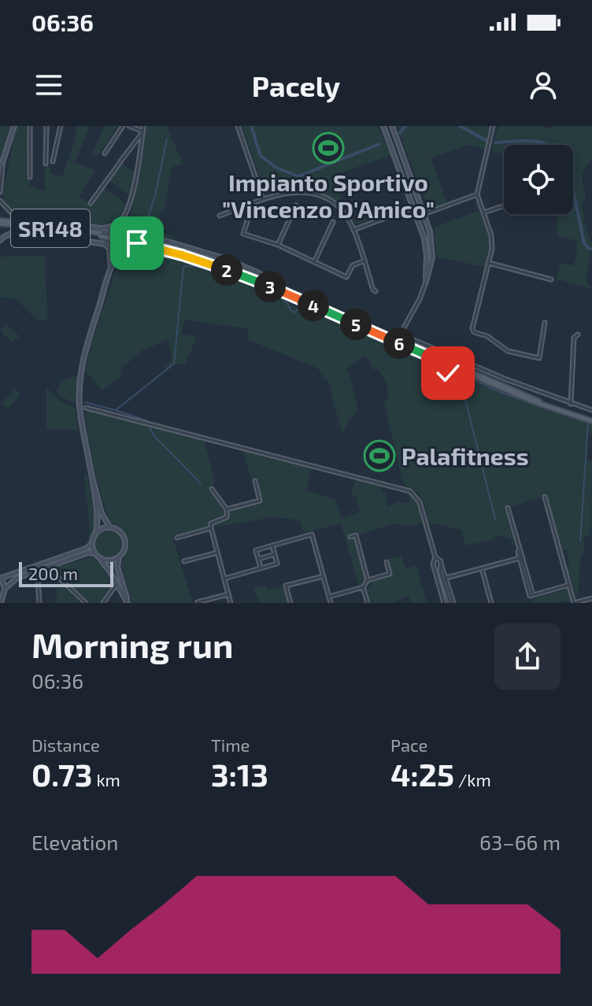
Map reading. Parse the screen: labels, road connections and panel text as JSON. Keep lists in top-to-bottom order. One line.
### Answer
{"streets":{"main road":["SR148"]},"places":{"sports":["Impianto Sportivo \"Vincenzo D'Amico\"","Palafitness"]},"scale_bar":"200 m","page":{"status":"06:36","header":"Pacely","pins":["2","3","4","5","6"],"scale":"200 m","heading":["Morning run","06:36"],"stats":[["Distance","0.73 km"],["Time","3:13"],["Pace","4:25 /km"]],"chart":["Elevation","63–66 m"]}}
